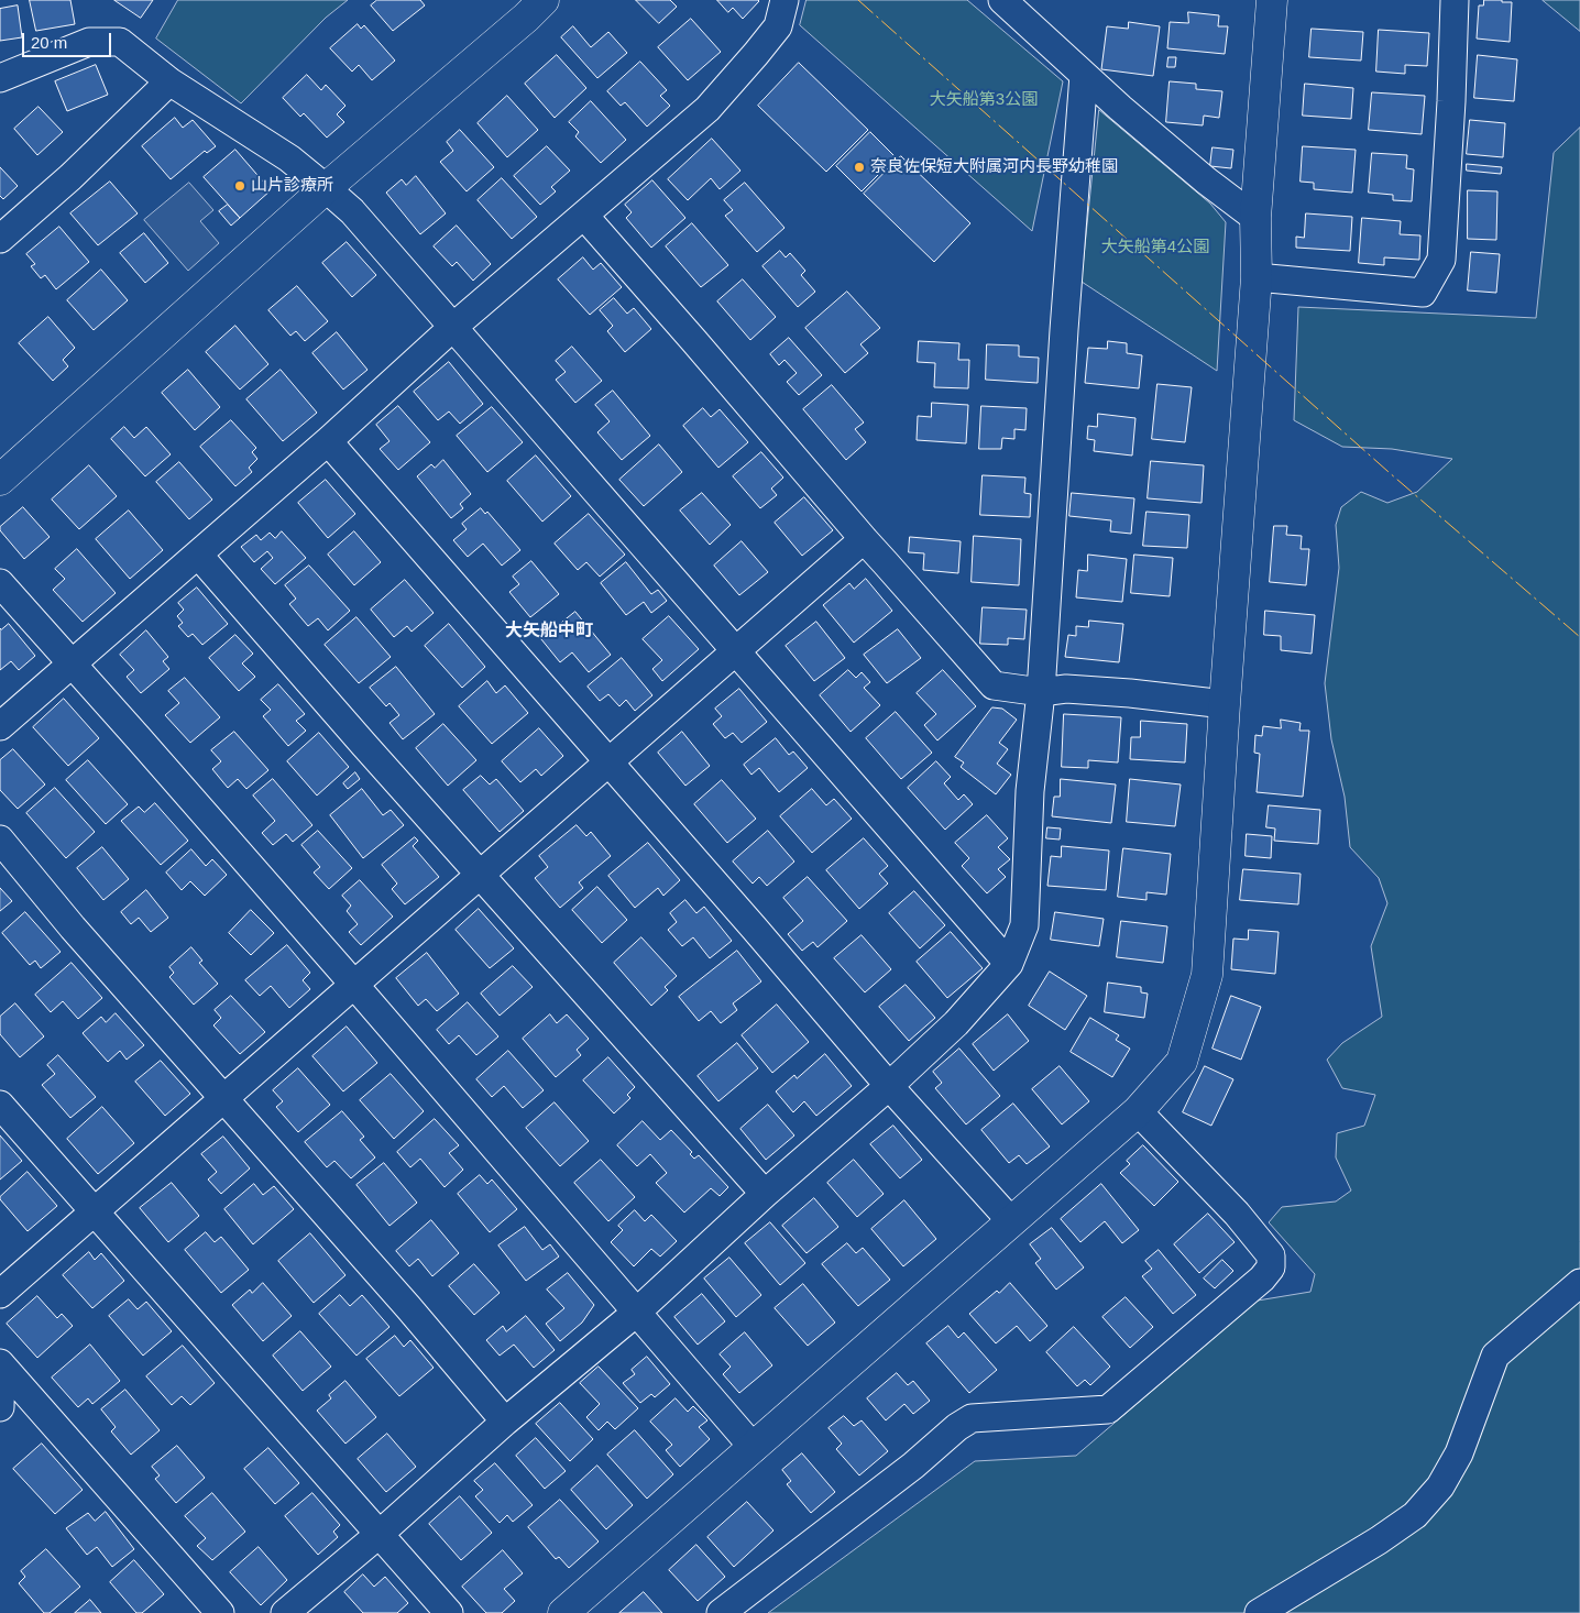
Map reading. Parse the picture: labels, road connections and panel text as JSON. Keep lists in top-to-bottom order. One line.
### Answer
{"districts":["大矢船中町"],"parks":["大矢船第3公園","大矢船第4公園"],"places":["奈良佐保短大附属河内長野幼稚園","山片診療所"],"scale_bar":"20 m"}
